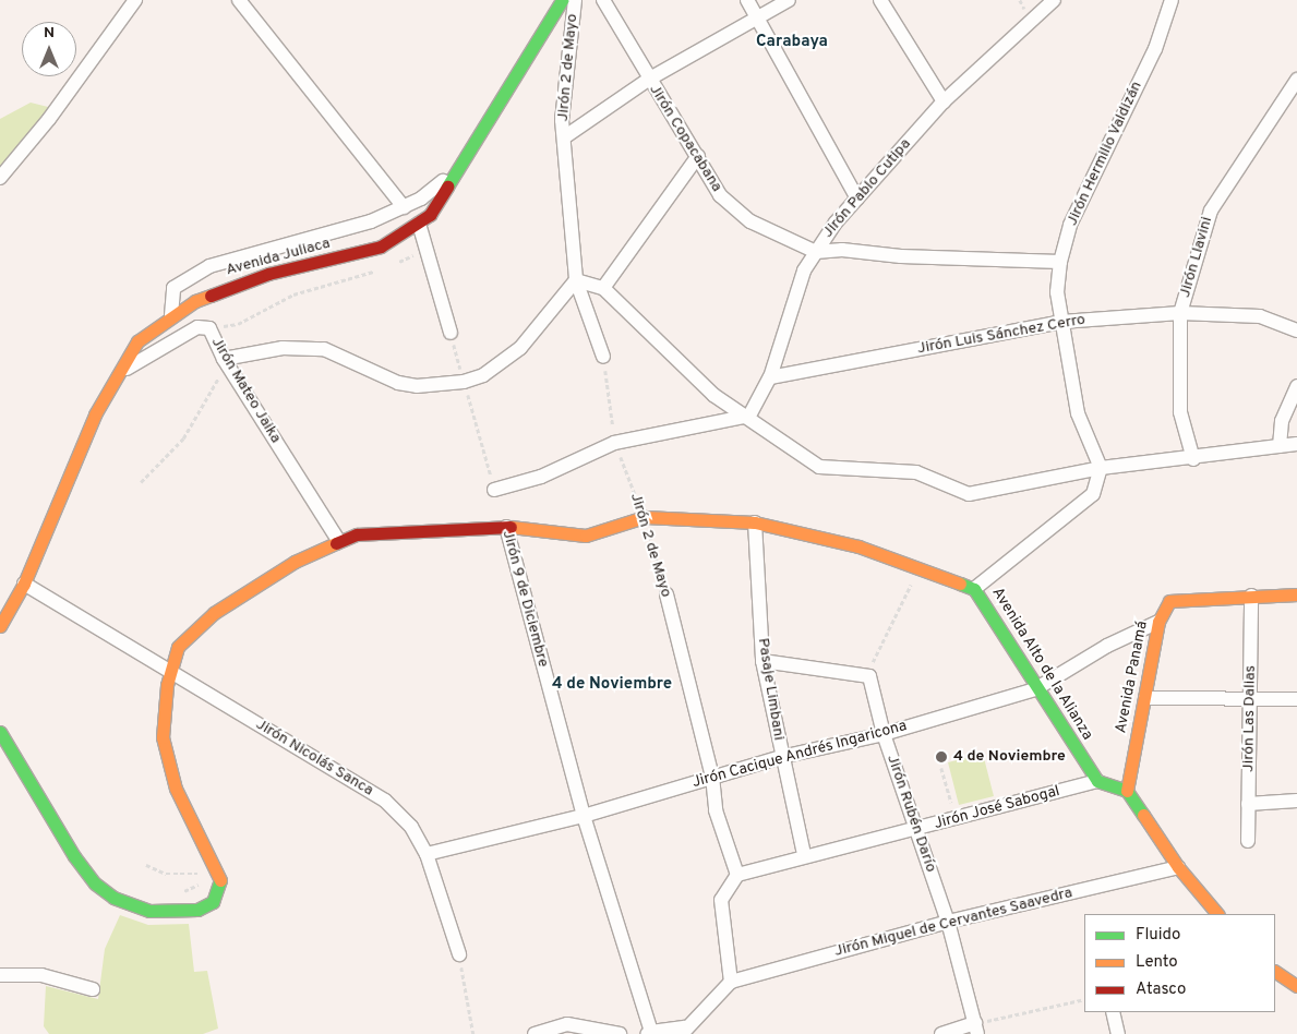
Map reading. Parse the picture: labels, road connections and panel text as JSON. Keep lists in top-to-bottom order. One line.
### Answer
{"streets":{"main road":["Avenida Juliaca","Avenida Alto de la Alianza","Avenida Panamá"],"street":["Jirón 2 de Mayo","Jirón Copacabana","Jirón Hermilio Valdizán","Jirón Pablo Cutipa","Jirón Llavini","Jirón Luis Sánchez Cerro","Jirón Mateo Jaika","Jirón 9 de Diciembre","Pasaje Limbani","Jirón Las Dalias","Jirón Cacique Andrés Ingaricona","Jirón Nicolás Sanca","Jirón José Sabogal","Jirón Rubén Darío","Jirón Miguel de Cervantes Saavedra"]},"crossings":[["Jirón 2 de Mayo","Avenida Alto de la Alianza"],["Jirón 2 de Mayo","Jirón Cacique Andrés Ingaricona"],["Jirón 2 de Mayo","Jirón José Sabogal"],["Jirón Copacabana","Jirón Pablo Cutipa"],["Jirón Hermilio Valdizán","Jirón Luis Sánchez Cerro"],["Jirón Pablo Cutipa","Jirón Luis Sánchez Cerro"],["Avenida Juliaca","Jirón Mateo Jaika"],["Avenida Juliaca","Jirón Nicolás Sanca"],["Jirón Llavini","Jirón Luis Sánchez Cerro"],["Jirón Mateo Jaika","Avenida Alto de la Alianza"],["Jirón 9 de Diciembre","Avenida Alto de la Alianza"],["Jirón 9 de Diciembre","Jirón Cacique Andrés Ingaricona"],["Avenida Alto de la Alianza","Pasaje Limbani"],["Avenida Alto de la Alianza","Jirón Cacique Andrés Ingaricona"],["Avenida Alto de la Alianza","Jirón Nicolás Sanca"],["Avenida Alto de la Alianza","Jirón José Sabogal"],["Avenida Panamá","Jirón Las Dalias"],["Avenida Panamá","Jirón Cacique Andrés Ingaricona"],["Pasaje Limbani","Jirón Cacique Andrés Ingaricona"],["Pasaje Limbani","Jirón José Sabogal"],["Jirón Cacique Andrés Ingaricona","Jirón Nicolás Sanca"],["Jirón Cacique Andrés Ingaricona","Jirón Rubén Darío"],["Jirón José Sabogal","Jirón Rubén Darío"],["Jirón Rubén Darío","Jirón Miguel de Cervantes Saavedra"]],"districts":["Carabaya","4 de Noviembre"],"places":["4 de Noviembre"],"legend":["Fluido","Lento","Atasco"],"north":"top"}
